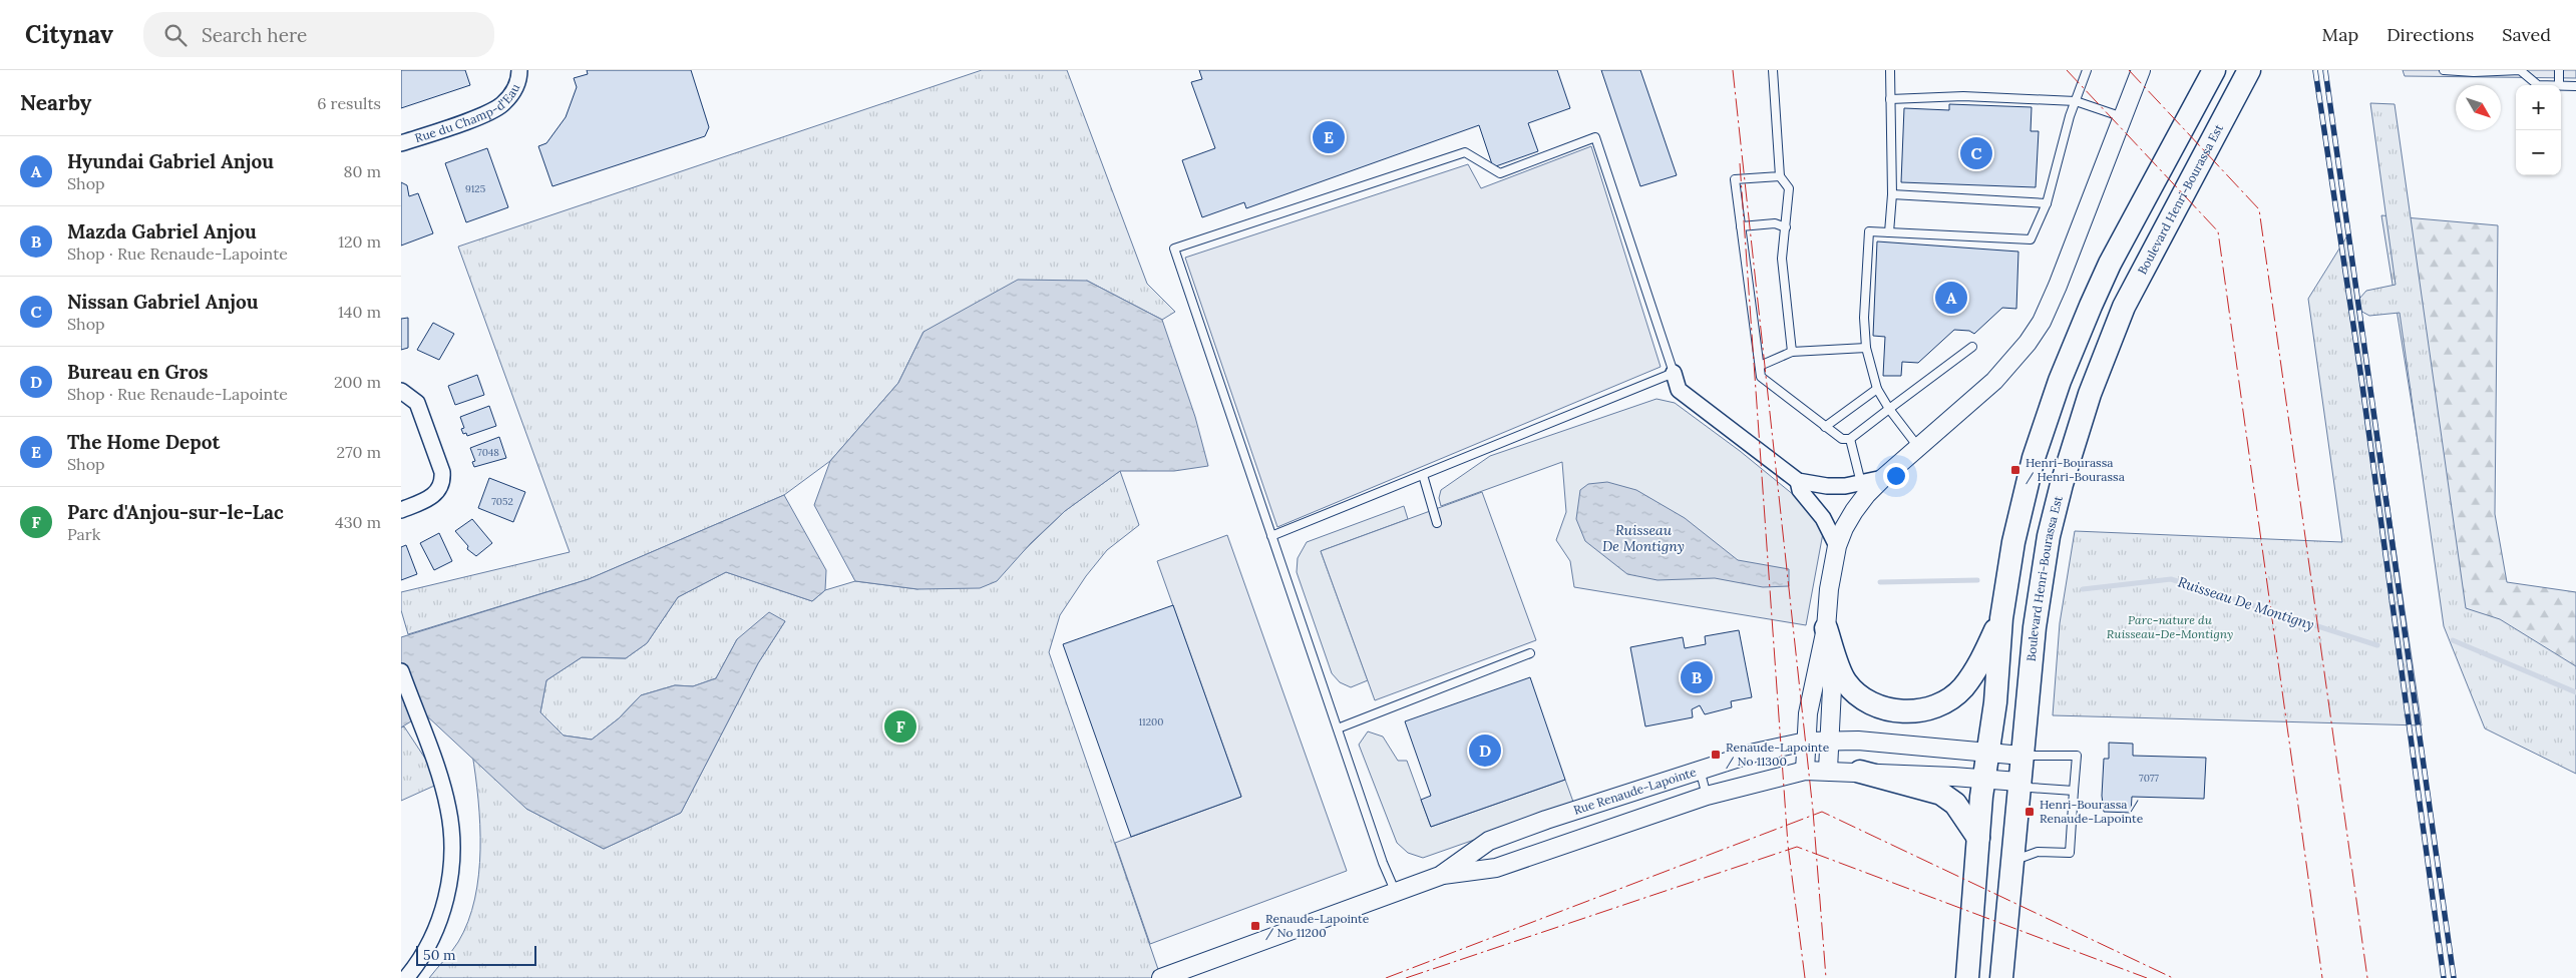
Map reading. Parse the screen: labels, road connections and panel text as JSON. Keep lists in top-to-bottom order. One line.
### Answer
{"streets":{"main road":["Boulevard Henri-Bourassa Est"],"street":["Rue du Champ-d'Eau","Rue Renaude-Lapointe"]},"crossings":[["Boulevard Henri-Bourassa Est","Rue Renaude-Lapointe"]],"water":["Ruisseau De Montigny"],"parks":["Parc-nature du Ruisseau-De-Montigny"],"places":{"transit":["Henri-Bourassa / Henri-Bourassa","Renaude-Lapointe / No 11300","Henri-Bourassa / Renaude-Lapointe","Renaude-Lapointe / No 11200"]},"house_numbers":["9125","7048","7052","11200","7077"],"scale_bar":"50 m","north":"bottom right","page":{"header":"Citynav","search":"Search here","nav":["Map","Directions","Saved"],"heading":["Nearby","6 results"],"map_buttons":["+","−"],"pins":["E","C","A","B","F","D"],"list":[{"mark":"A","name":"Hyundai Gabriel Anjou","note":"Shop","value":"80 m"},{"mark":"B","name":"Mazda Gabriel Anjou","note":"Shop · Rue Renaude-Lapointe","value":"120 m"},{"mark":"C","name":"Nissan Gabriel Anjou","note":"Shop","value":"140 m"},{"mark":"D","name":"Bureau en Gros","note":"Shop · Rue Renaude-Lapointe","value":"200 m"},{"mark":"E","name":"The Home Depot","note":"Shop","value":"270 m"},{"mark":"F","name":"Parc d'Anjou-sur-le-Lac","note":"Park","value":"430 m"}],"scale":"50 m"}}
